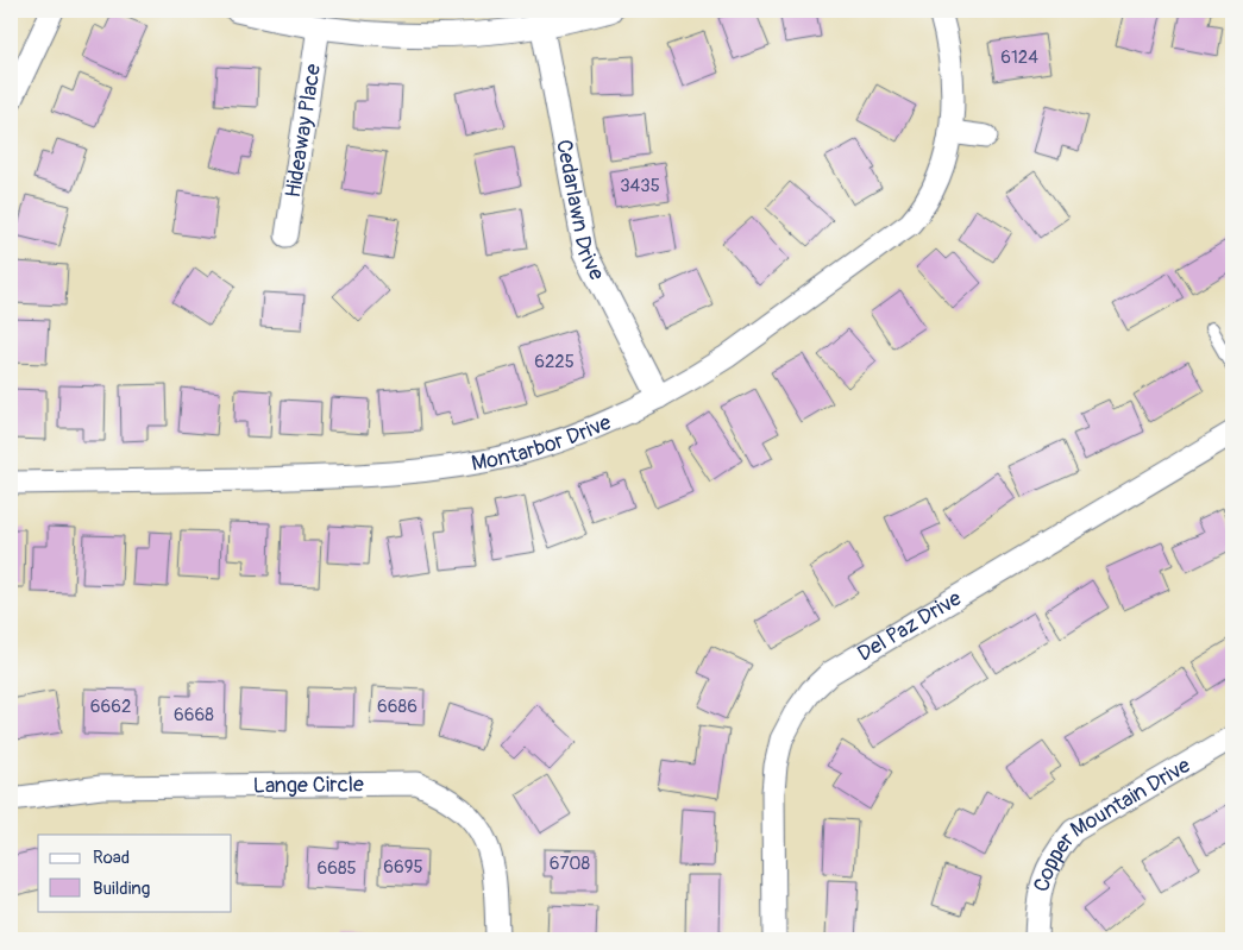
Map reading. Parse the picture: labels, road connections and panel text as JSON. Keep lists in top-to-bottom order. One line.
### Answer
{"streets":{"street":["Hideaway Place","Cedarlawn Drive","Montarbor Drive","Del Paz Drive","Lange Circle","Copper Mountain Drive"]},"crossings":[["Cedarlawn Drive","Montarbor Drive"]],"house_numbers":["6124","3435","6225","6662","6686","6668","6708","6695","6685"],"legend":["Road","Building"]}
